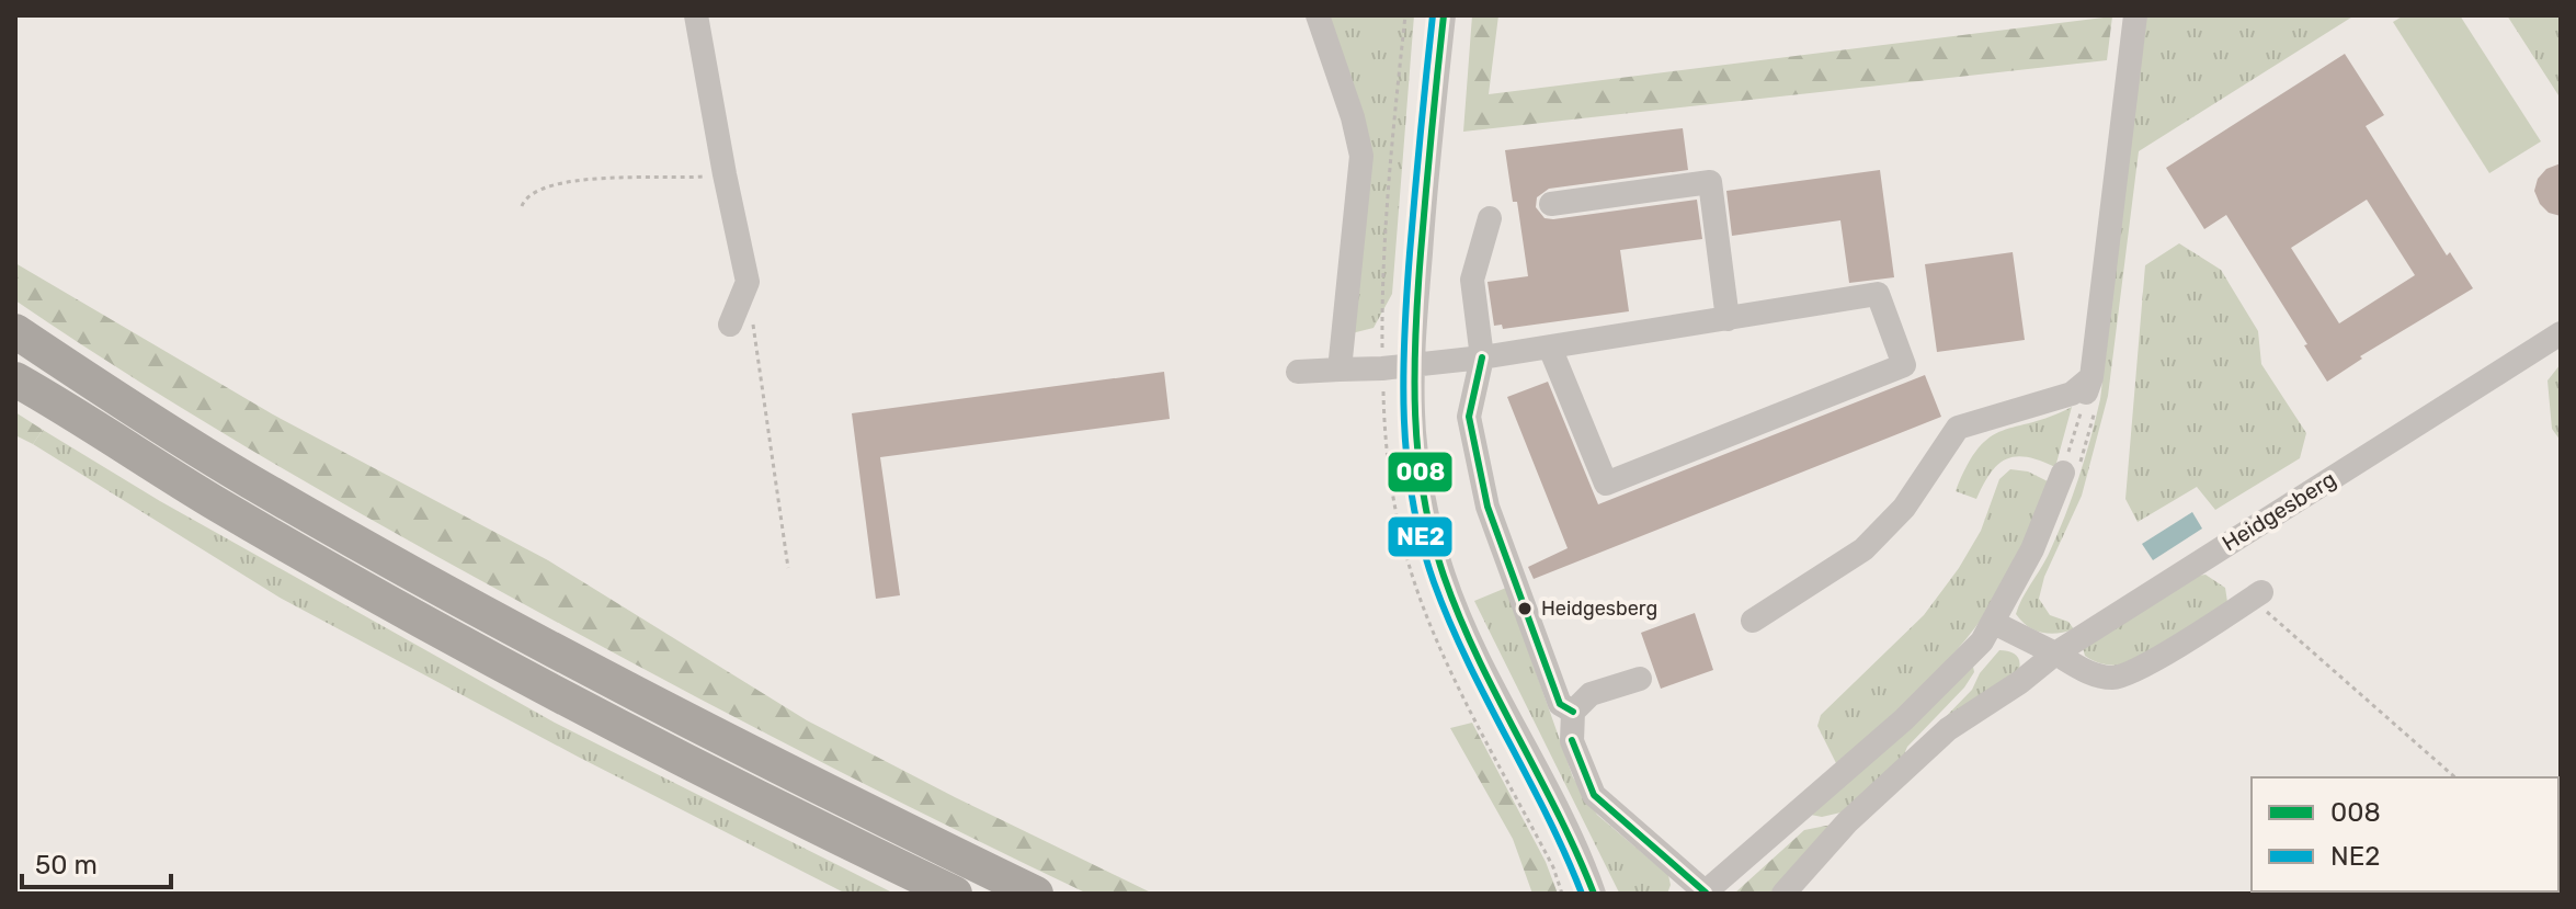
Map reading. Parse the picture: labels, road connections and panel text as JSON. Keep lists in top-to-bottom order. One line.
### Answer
{"streets":{"street":["Heidgesberg"]},"places":["Heidgesberg"],"lines":["transit line 008","transit line NE2"],"legend":["008","NE2"],"scale_bar":"50 m"}
